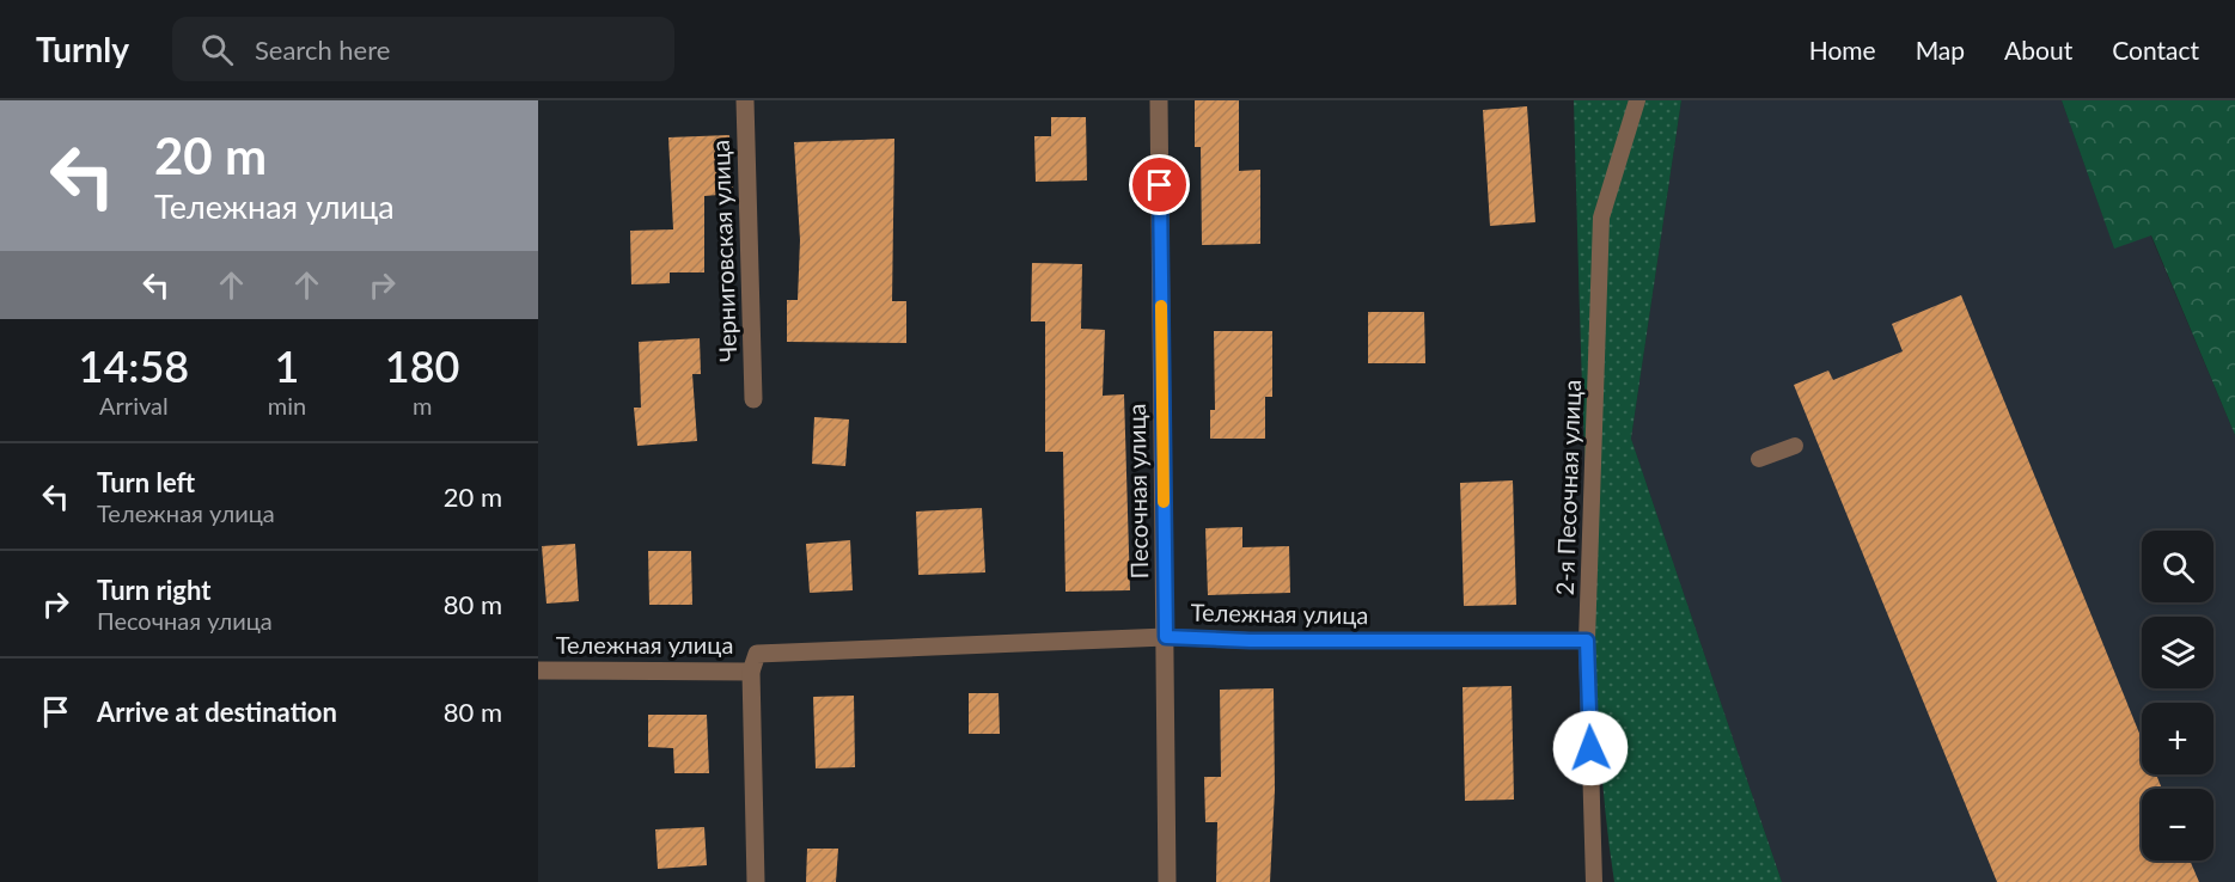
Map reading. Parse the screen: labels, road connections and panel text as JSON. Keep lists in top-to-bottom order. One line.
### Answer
{"streets":{"street":["Черниговская улица","Песочная улица","Тележная улица"],"lane":["2-я Песочная улица"]},"crossings":[["2-я Песочная улица","Тележная улица"],["Песочная улица","Тележная улица"]],"page":{"header":"Turnly","search":"Search here","nav":["Home","Map","About","Contact"],"turn":["20 m","Тележная улица"],"eta":["14:58","Arrival","1","min","180","m"],"list":[{"name":"Turn left","note":"Тележная улица","value":"20 m"},{"name":"Turn right","note":"Песочная улица","value":"80 m"},{"name":"Arrive at destination","value":"80 m"}],"map_buttons":["+","−"]}}
